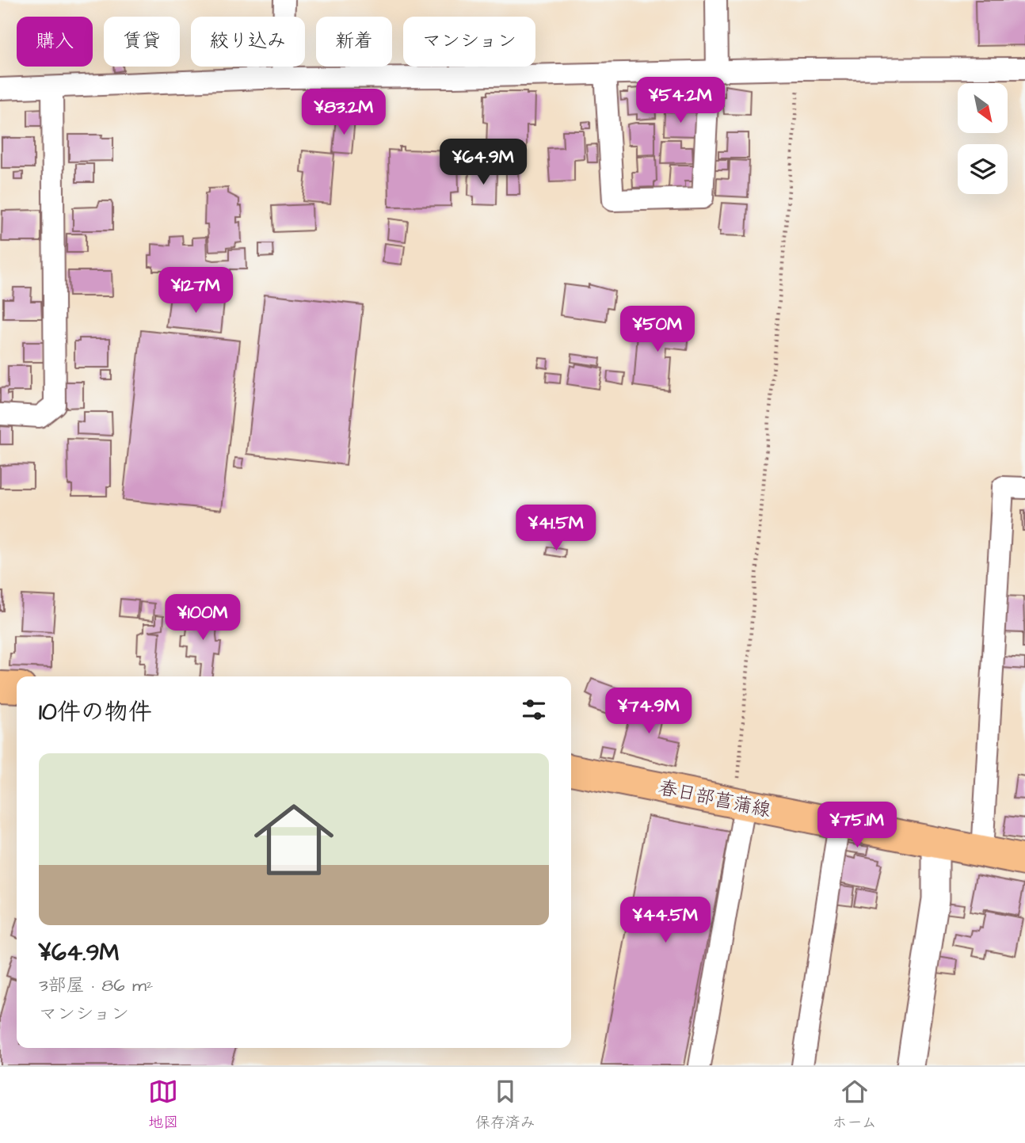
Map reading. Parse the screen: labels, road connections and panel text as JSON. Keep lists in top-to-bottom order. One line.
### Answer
{"streets":{"main road":["春日部菖蒲線"]},"north":"bottom right","page":{"chip":["購入","賃貸","絞り込み","新着","マンション"],"price":["¥54.2M","¥83.2M","¥64.9M","¥127M","¥50M","¥41.5M","¥100M","¥74.9M","¥75.1M","¥44.5M"],"heading":"10件の物件","list":[{"name":"¥64.9M","note":"3部屋 · 86 m² · マンション"}],"tabs":["地図","保存済み","ホーム"]}}
